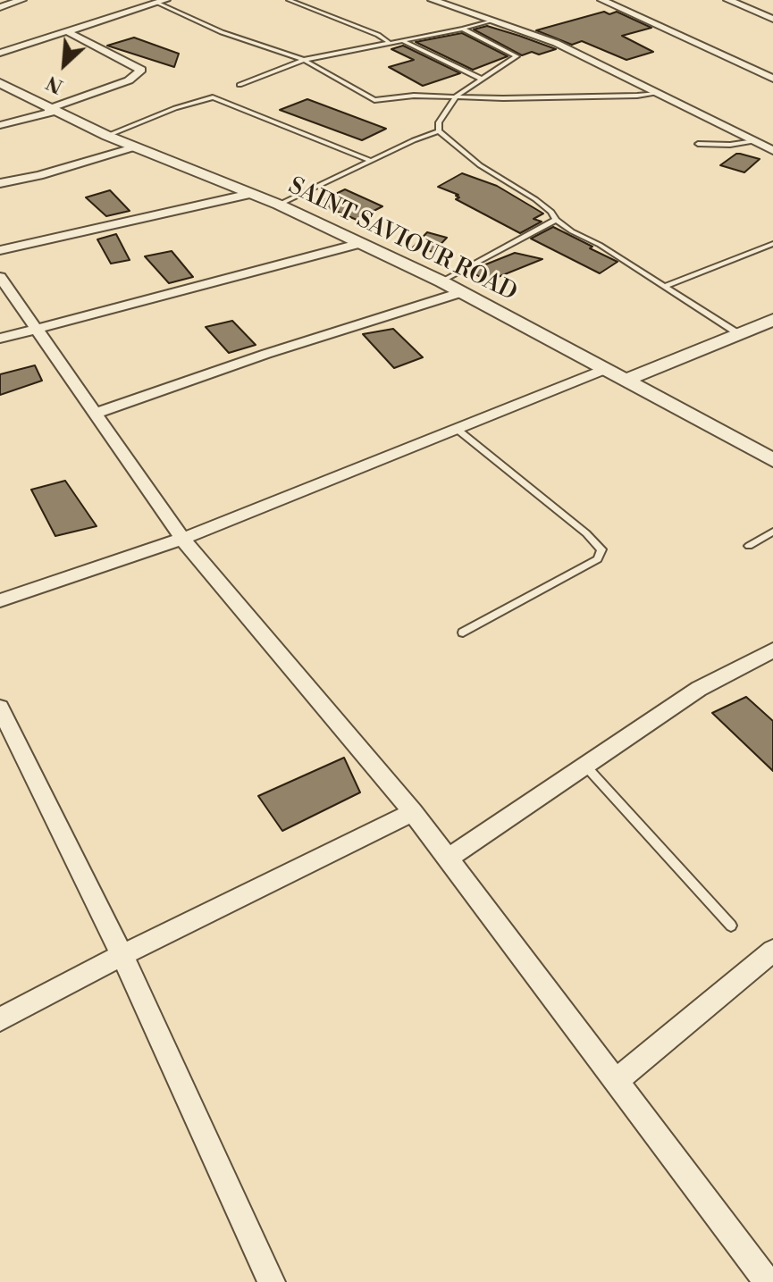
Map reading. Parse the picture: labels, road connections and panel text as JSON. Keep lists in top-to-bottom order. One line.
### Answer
{"streets":{"street":["SAINT SAVIOUR ROAD"]},"north":"bottom left"}
